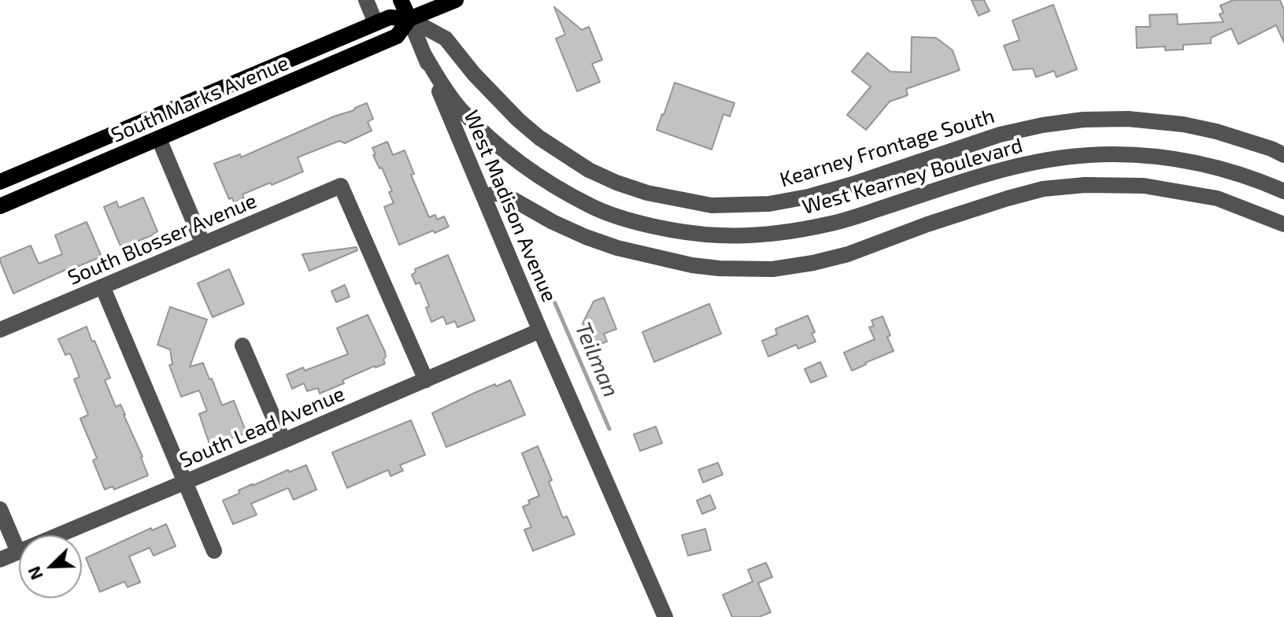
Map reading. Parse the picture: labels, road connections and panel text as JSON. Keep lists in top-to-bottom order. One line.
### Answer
{"streets":{"main road":["South Marks Avenue"],"street":["Kearney Frontage South","West Kearney Boulevard","West Madison Avenue","South Blosser Avenue","South Lead Avenue"]},"crossings":[["South Marks Avenue","Kearney Frontage South"],["South Marks Avenue","West Madison Avenue"],["Kearney Frontage South","West Madison Avenue"],["West Kearney Boulevard","West Madison Avenue"],["West Madison Avenue","South Lead Avenue"],["South Blosser Avenue","South Lead Avenue"]],"water":["Teilman"],"north":"bottom left"}
